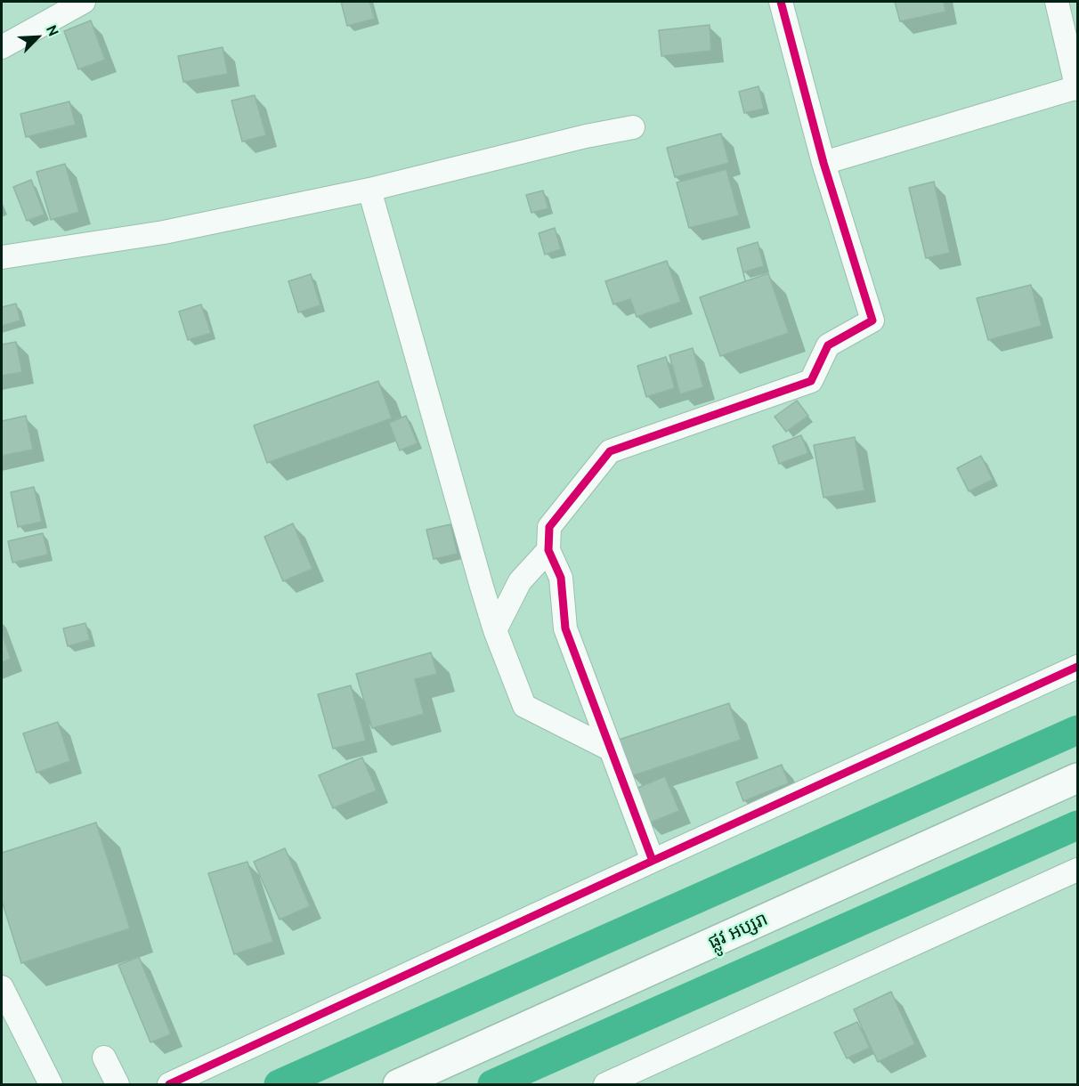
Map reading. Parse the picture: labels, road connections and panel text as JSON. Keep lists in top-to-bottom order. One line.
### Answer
{"streets":{"street":["ផ្លូវ អប្សរា"]},"north":"top right"}
